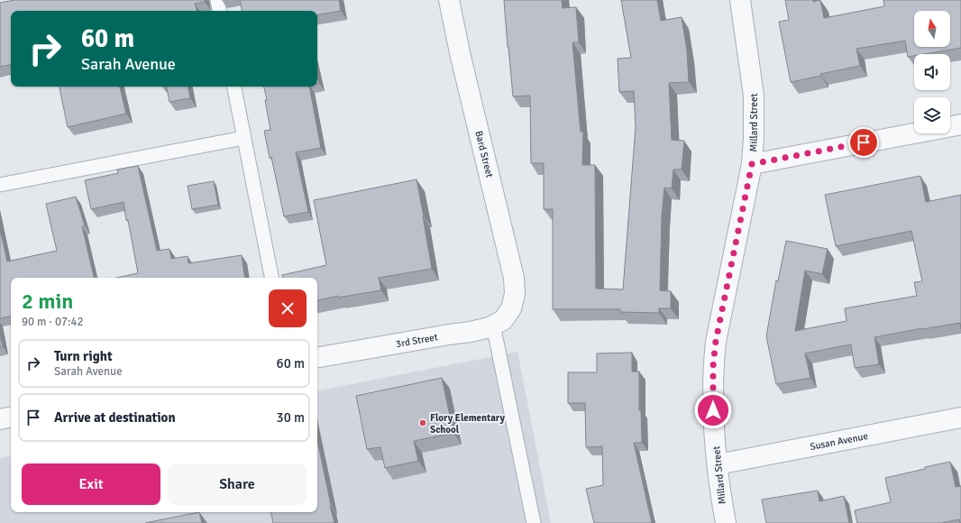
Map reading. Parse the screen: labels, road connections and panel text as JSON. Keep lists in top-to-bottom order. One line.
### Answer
{"streets":{"street":["Millard Street","Bard Street","3rd Street","Susan Avenue"]},"crossings":[["Millard Street","Susan Avenue"],["Bard Street","3rd Street"]],"places":["Flory Elementary School"],"north":"top","page":{"turn":["60 m","Sarah Avenue"],"heading":["2 min","90 m · 07:42"],"list":[{"name":"Turn right","note":"Sarah Avenue","value":"60 m"},{"name":"Arrive at destination","value":"30 m"}],"buttons":["Exit","Share"]}}
